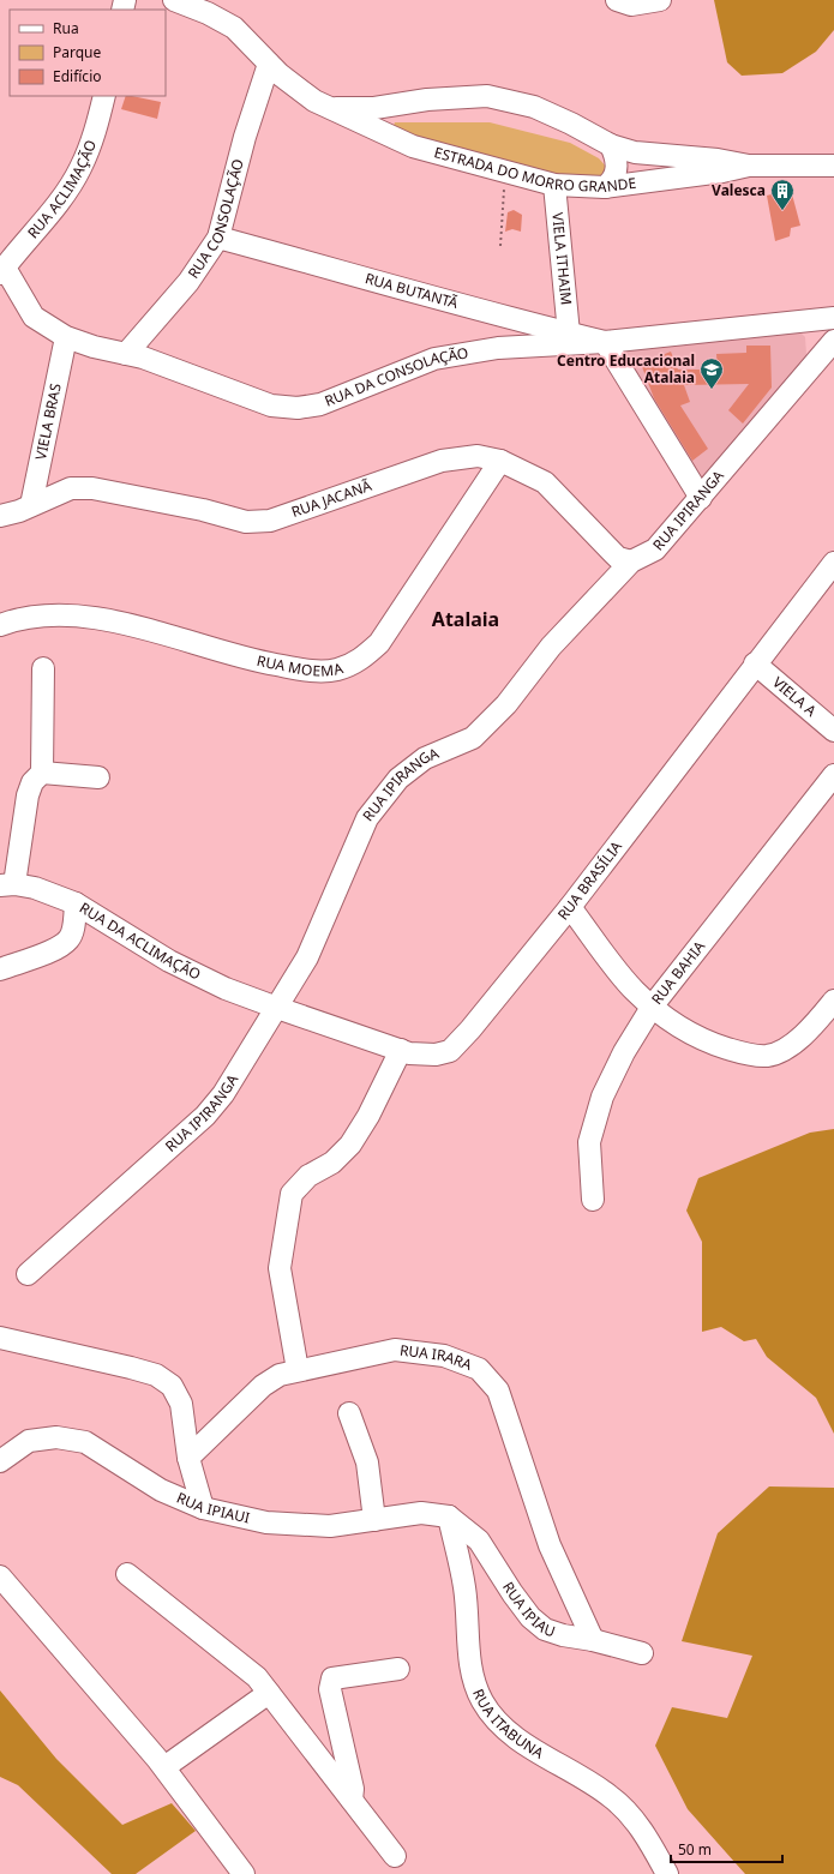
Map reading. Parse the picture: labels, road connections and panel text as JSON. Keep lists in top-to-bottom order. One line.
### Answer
{"streets":{"street":["ESTRADA DO MORRO GRANDE","RUA ACLIMAÇÃO","RUA CONSOLAÇÃO","VIELA ITHAIM","RUA BUTANTÃ","RUA DA CONSOLAÇÃO","VIELA BRAS","RUA JACANÃ","RUA IPIRANGA","RUA MOEMA","VIELA A","RUA BRASÍLIA","RUA DA ACLIMAÇÃO","RUA BAHIA","RUA IRARA","RUA IPIAUI","RUA IPIAU","RUA ITABUNA"]},"crossings":[["ESTRADA DO MORRO GRANDE","RUA CONSOLAÇÃO"],["ESTRADA DO MORRO GRANDE","VIELA ITHAIM"],["RUA ACLIMAÇÃO","RUA DA CONSOLAÇÃO"],["RUA CONSOLAÇÃO","RUA BUTANTÃ"],["RUA CONSOLAÇÃO","RUA DA CONSOLAÇÃO"],["VIELA ITHAIM","RUA BUTANTÃ"],["RUA BUTANTÃ","RUA DA CONSOLAÇÃO"],["RUA DA CONSOLAÇÃO","VIELA BRAS"],["VIELA BRAS","RUA JACANÃ"],["RUA JACANÃ","RUA IPIRANGA"],["RUA JACANÃ","RUA MOEMA"],["RUA IPIRANGA","RUA BRASÍLIA"],["RUA IPIRANGA","RUA DA ACLIMAÇÃO"],["VIELA A","RUA BRASÍLIA"],["RUA BRASÍLIA","RUA DA ACLIMAÇÃO"],["RUA IRARA","RUA IPIAU"],["RUA IPIAUI","RUA IPIAU"],["RUA IPIAUI","RUA ITABUNA"],["RUA IPIAU","RUA ITABUNA"]],"districts":["Atalaia"],"places":{"building":["Valesca"],"school or university":["Centro Educacional Atalaia"]},"legend":["Rua","Parque","Edifício"],"scale_bar":"50 m"}
